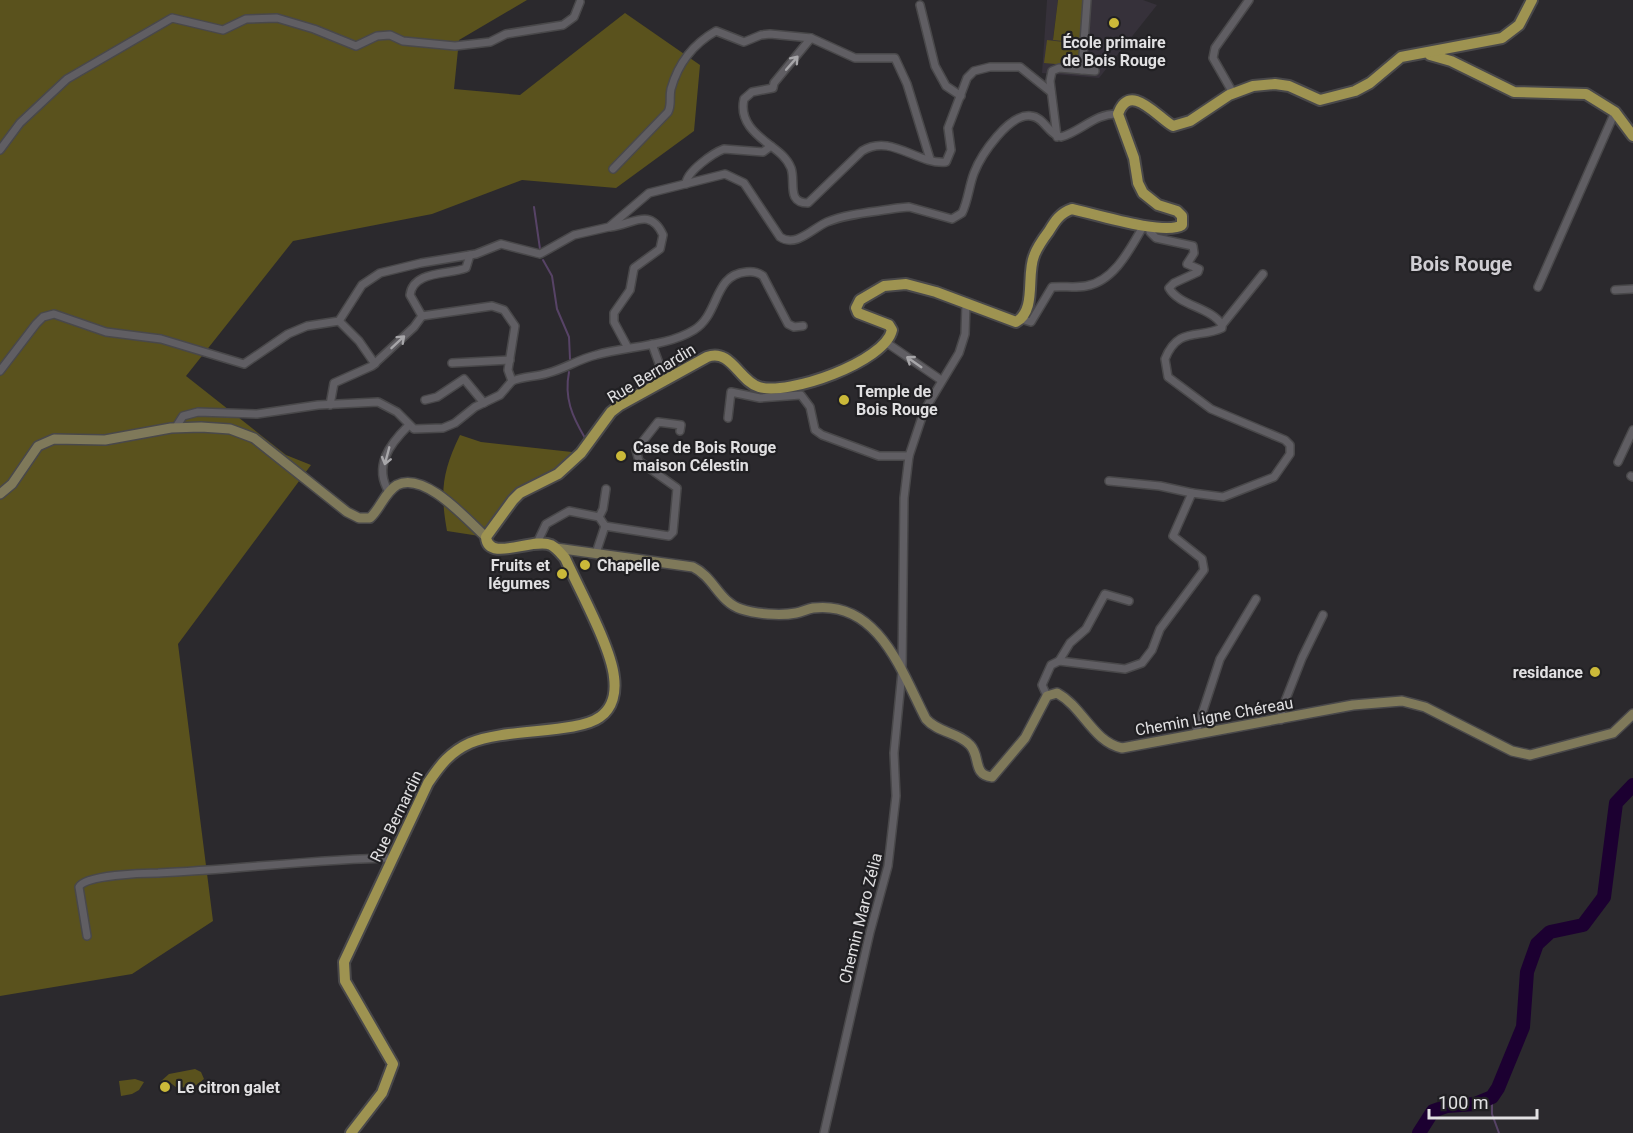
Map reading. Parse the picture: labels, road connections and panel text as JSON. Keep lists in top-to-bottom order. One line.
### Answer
{"streets":{"main road":["Rue Bernardin"],"street":["Chemin Ligne Chéreau","Chemin Maro Zélia"]},"districts":["Bois Rouge"],"places":["École primaire de Bois Rouge","Temple de Bois Rouge","Case de Bois Rouge maison Célestin","Chapelle","Fruits et légumes","residance","Le citron galet"],"scale_bar":"100 m"}
